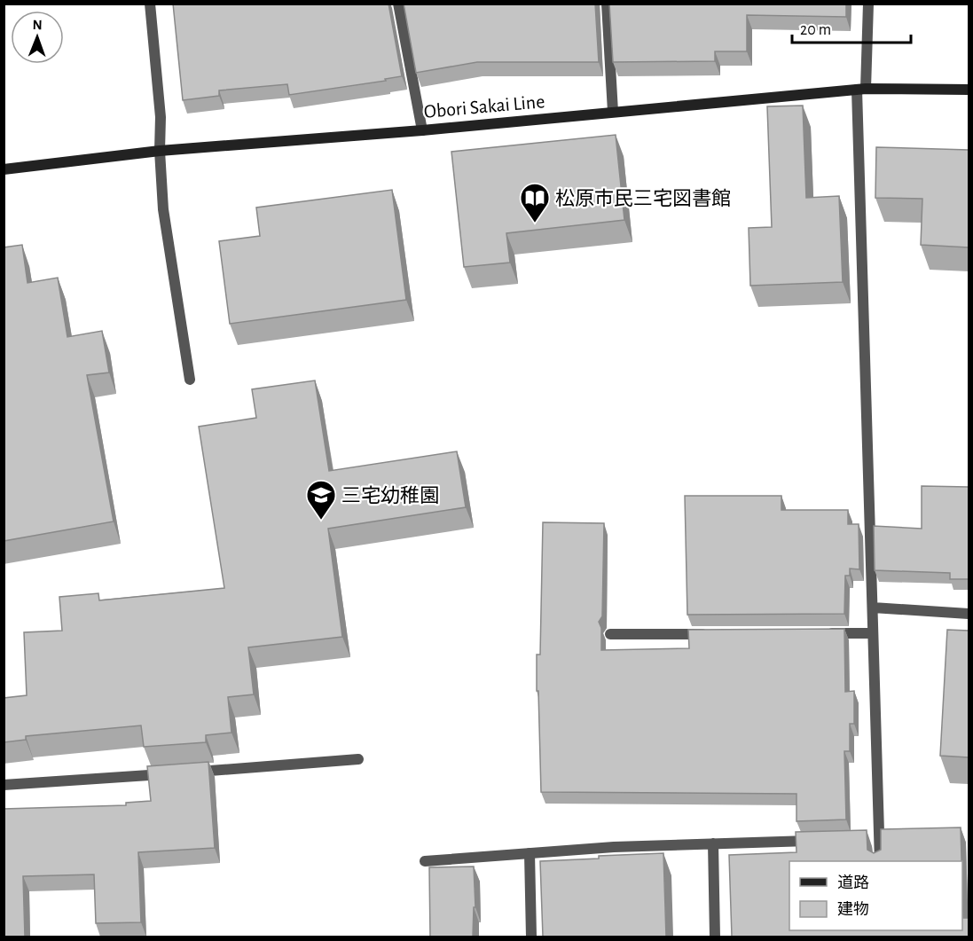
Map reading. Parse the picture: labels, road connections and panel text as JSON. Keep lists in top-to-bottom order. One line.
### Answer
{"streets":{"main road":["Obori Sakai Line"]},"places":{"library":["松原市民三宅図書館"],"school or university":["三宅幼稚園"]},"legend":["道路","建物"],"scale_bar":"20 m","north":"top"}
